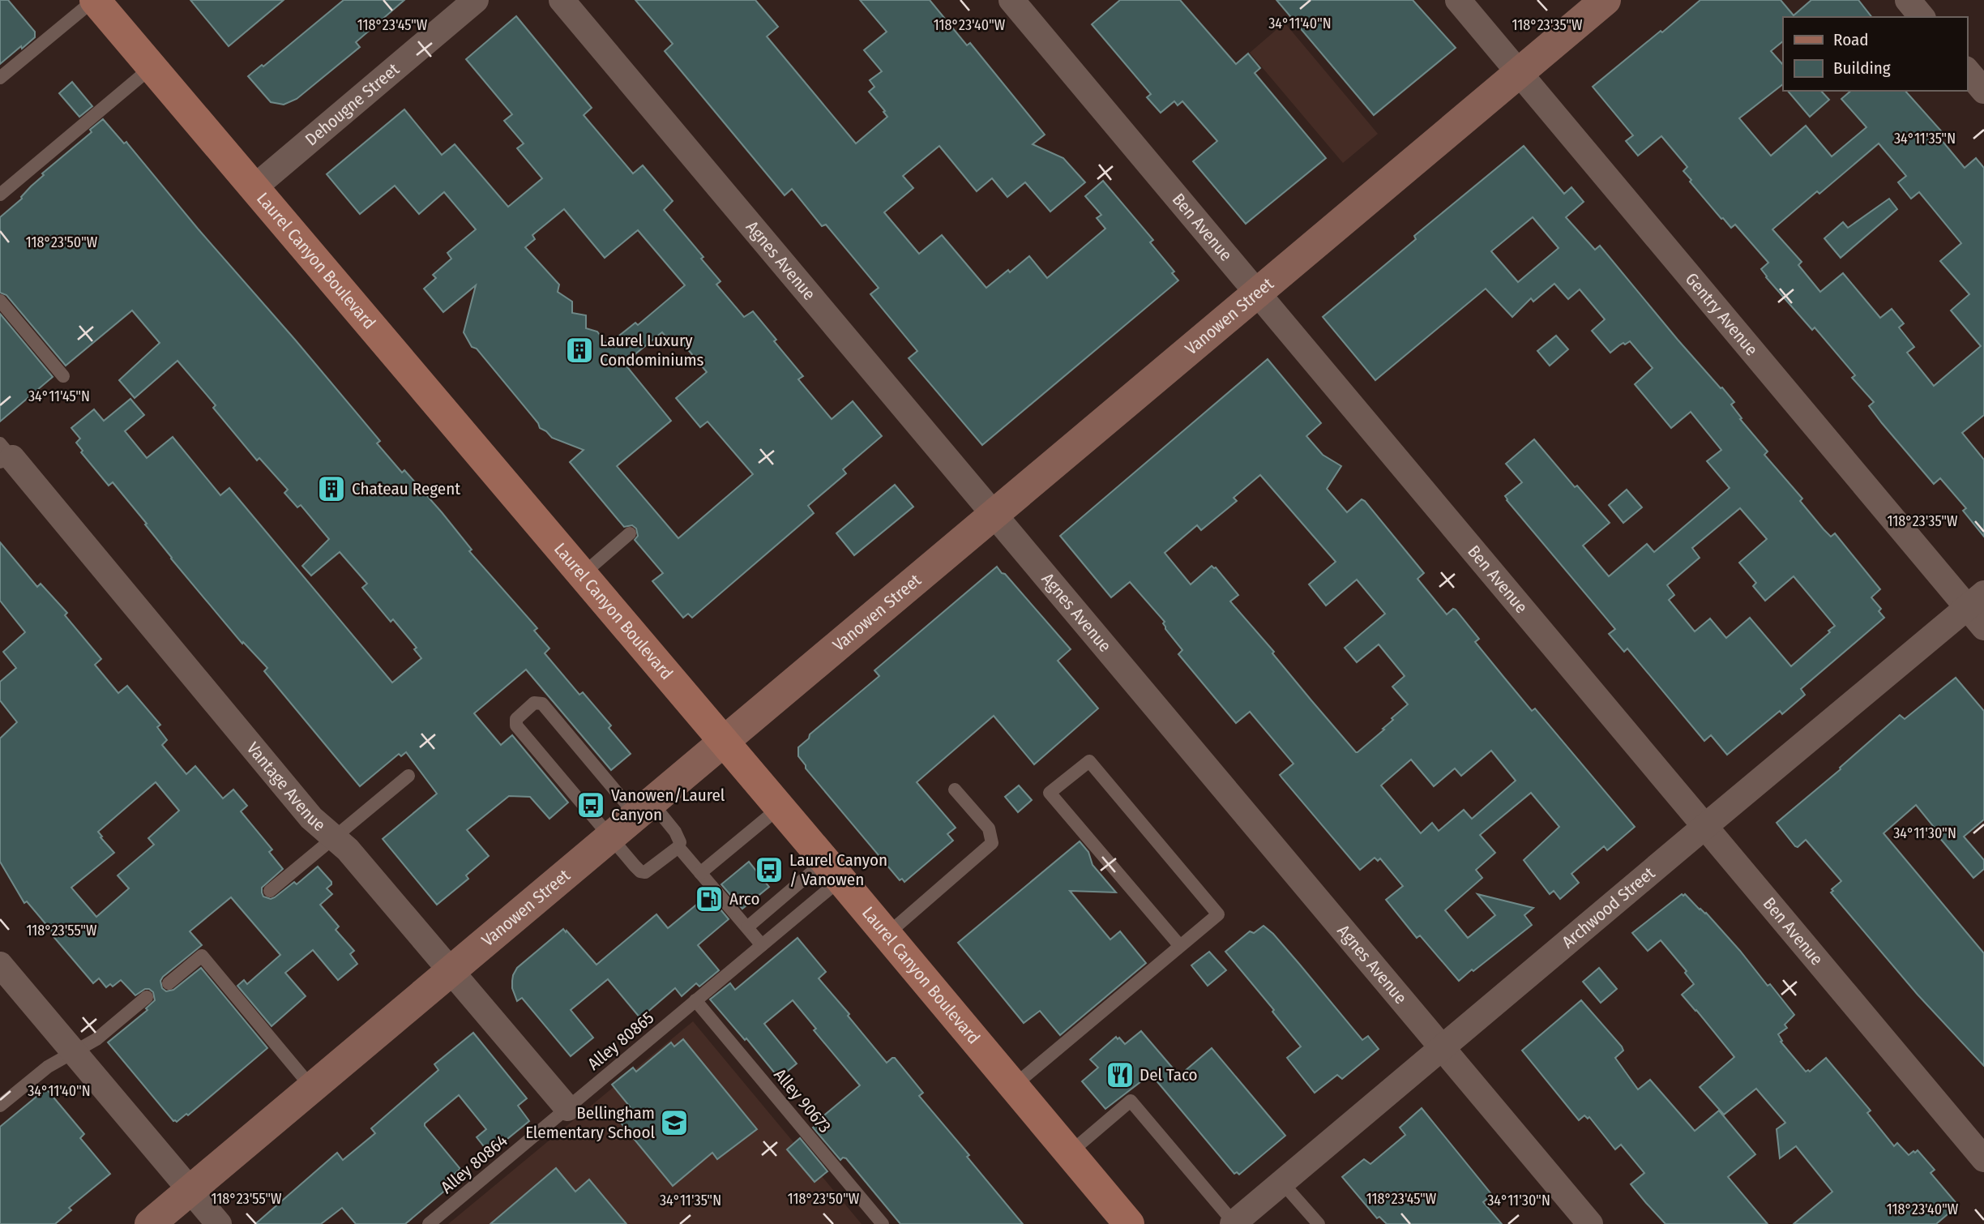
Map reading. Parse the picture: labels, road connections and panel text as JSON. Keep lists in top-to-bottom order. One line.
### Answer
{"streets":{"main road":["Laurel Canyon Boulevard","Vanowen Street"],"street":["Dehougne Street","Ben Avenue","Agnes Avenue","Gentry Avenue","Vantage Avenue","Archwood Street"],"lane":["Alley 80865","Alley 90673","Alley 80864"]},"crossings":[["Dehougne Street","Laurel Canyon Boulevard"],["Ben Avenue","Vanowen Street"],["Ben Avenue","Archwood Street"],["Laurel Canyon Boulevard","Vanowen Street"],["Laurel Canyon Boulevard","Alley 80865"],["Agnes Avenue","Vanowen Street"],["Agnes Avenue","Archwood Street"],["Gentry Avenue","Vanowen Street"],["Gentry Avenue","Archwood Street"],["Vanowen Street","Vantage Avenue"],["Vantage Avenue","Alley 80865"],["Vantage Avenue","Alley 80864"],["Alley 80865","Alley 90673"],["Alley 80865","Alley 80864"]],"places":{"building":["Laurel Luxury Condominiums","Chateau Regent"],"bus stop":["Vanowen/Laurel Canyon","Laurel Canyon / Vanowen"],"fuel station":["Arco"],"restaurant":["Del Taco"],"school or university":["Bellingham Elementary School"]},"legend":["Road","Building"],"coordinates":["34°11'40\"N","118°23'45\"W","118°23'40\"W","118°23'35\"W","34°11'35\"N","118°23'50\"W","34°11'45\"N","34°11'30\"N","118°23'55\"W"]}
